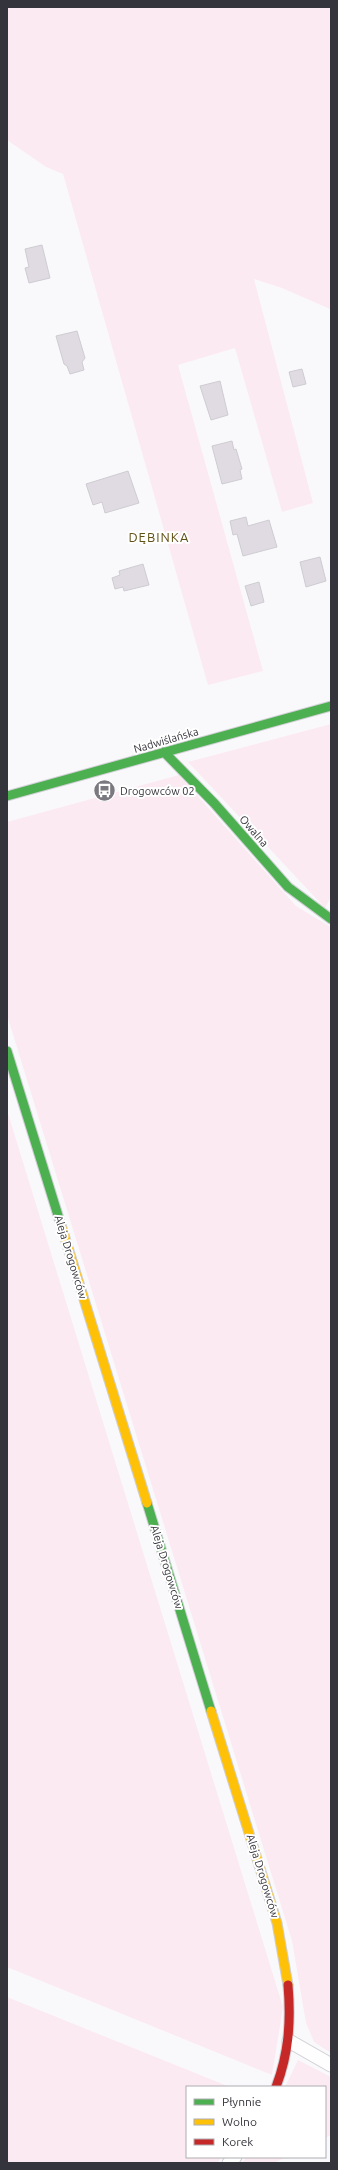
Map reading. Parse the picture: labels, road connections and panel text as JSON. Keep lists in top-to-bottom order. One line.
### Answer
{"streets":{"street":["Nadwiślańska","Owalna","Aleja Drogowców"]},"crossings":[["Nadwiślańska","Owalna"]],"districts":["DĘBINKA"],"places":{"bus stop":["Drogowców 02"]},"legend":["Płynnie","Wolno","Korek"]}
